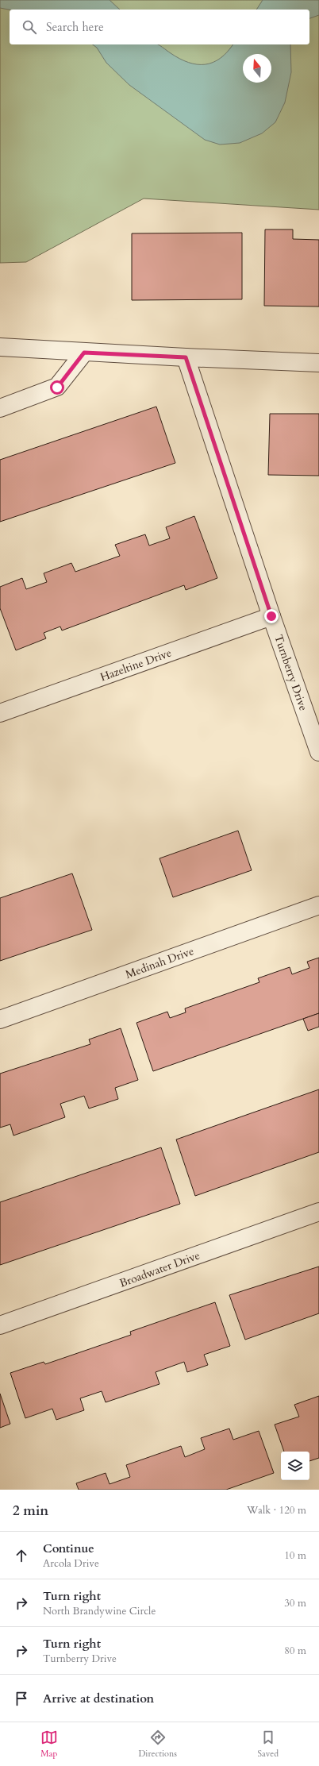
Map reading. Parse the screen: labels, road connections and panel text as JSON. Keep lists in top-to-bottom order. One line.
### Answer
{"streets":{"street":["Hazeltine Drive","Turnberry Drive","Medinah Drive","Broadwater Drive"]},"crossings":[["Hazeltine Drive","Turnberry Drive"]],"north":"top","page":{"search":"Search here","heading":["2 min","Walk · 120 m"],"list":[["Continue","Arcola Drive","10 m"],["Turn right","North Brandywine Circle","30 m"],["Turn right","Turnberry Drive","80 m"],"Arrive at destination"],"nav":["Map","Directions","Saved"]}}
